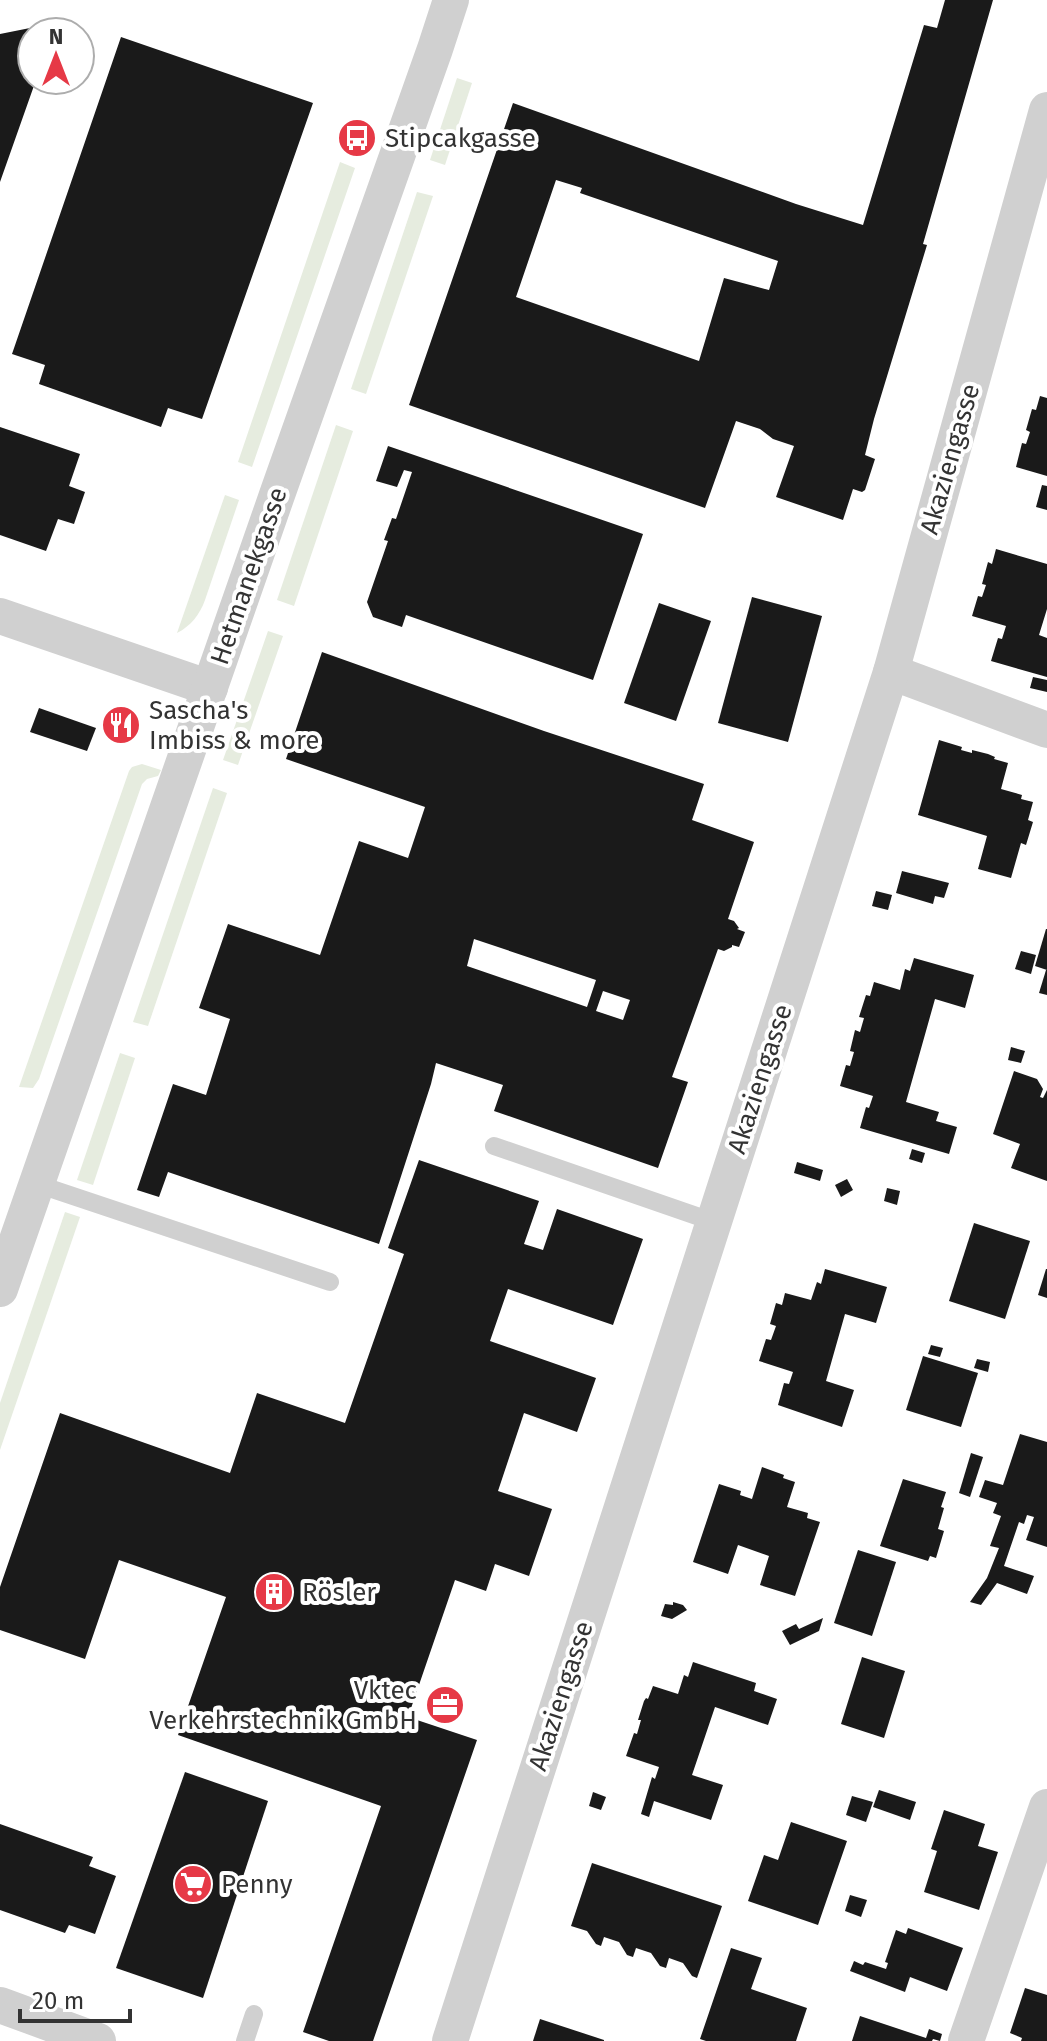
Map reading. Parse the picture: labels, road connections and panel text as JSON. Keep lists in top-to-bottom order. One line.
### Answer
{"streets":{"street":["Akaziengasse","Hetmanekgasse"]},"places":{"bus stop":["Stipcakgasse"],"restaurant":["Sascha's Imbiss & more"],"building":["Rösler"],"office":["Vktec Verkehrstechnik GmbH"],"supermarket":["Penny"]},"scale_bar":"20 m","north":"top"}
